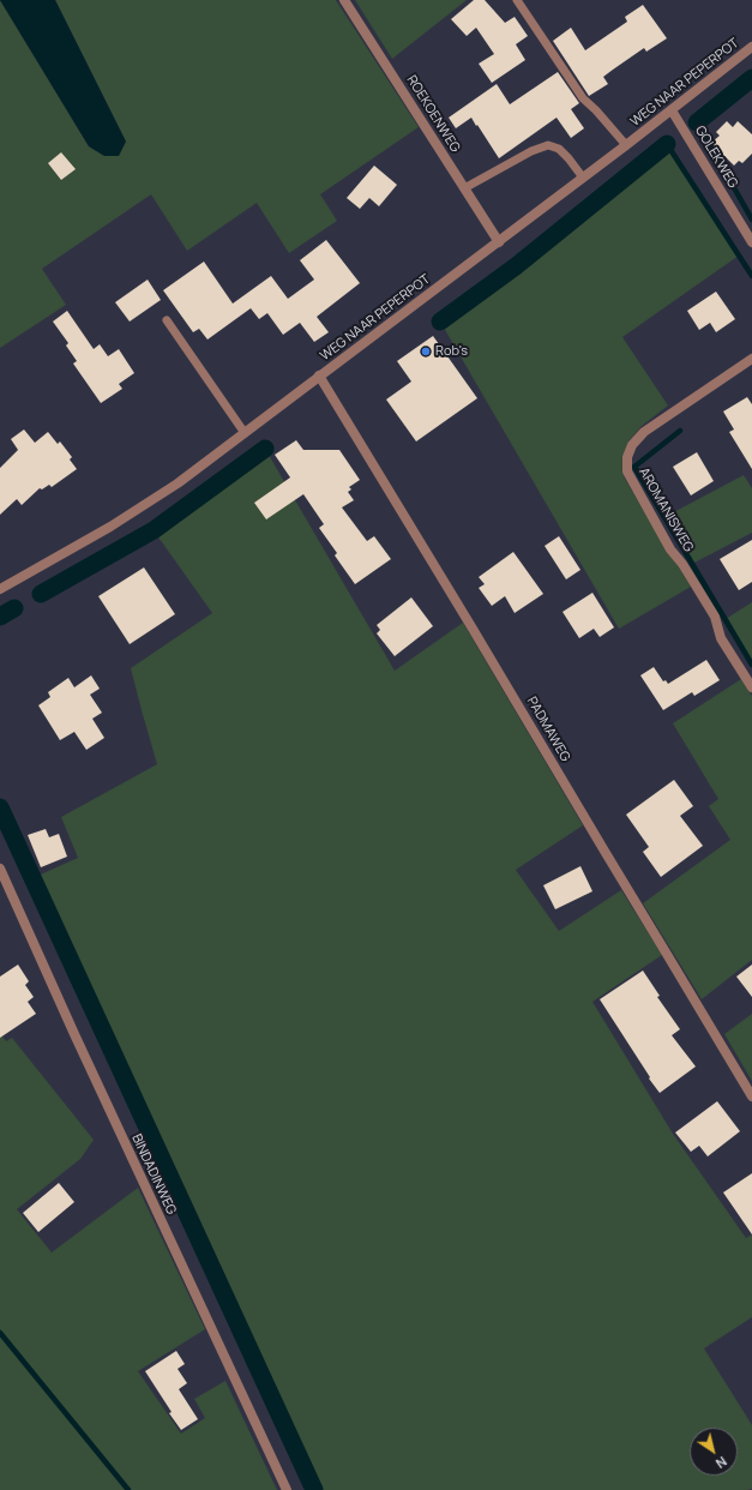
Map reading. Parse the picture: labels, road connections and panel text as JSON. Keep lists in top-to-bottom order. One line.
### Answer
{"streets":{"street":["WEG NAAR PEPERPOT","ROEKOENWEG","GOLEKWEG","AROMANISWEG","PADMAWEG","BINDADINWEG"]},"crossings":[["WEG NAAR PEPERPOT","ROEKOENWEG"],["WEG NAAR PEPERPOT","GOLEKWEG"],["WEG NAAR PEPERPOT","PADMAWEG"]],"places":["Rob's"],"north":"bottom right"}
